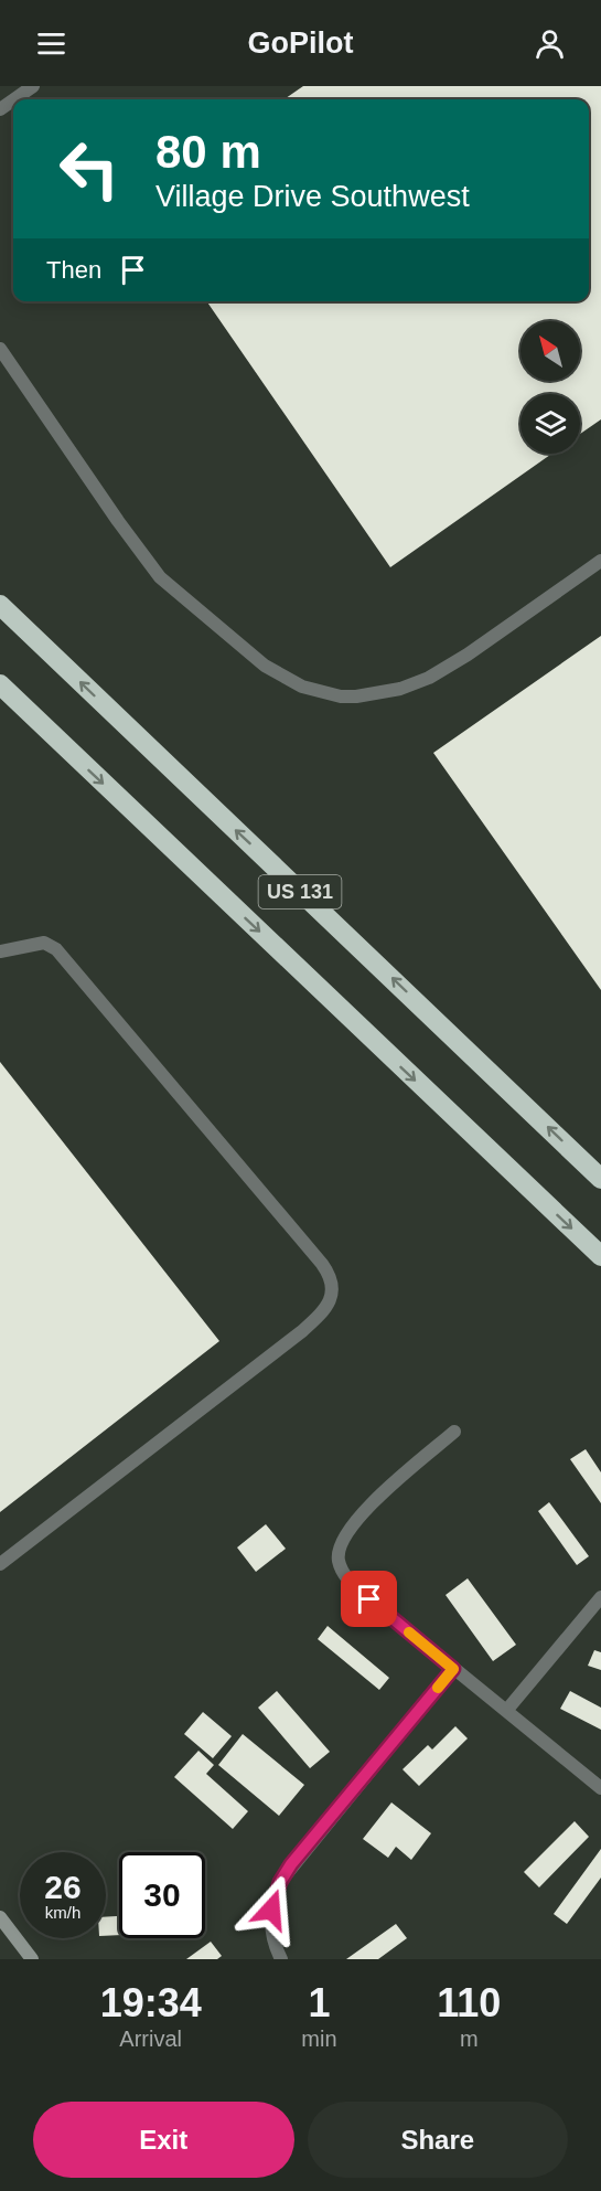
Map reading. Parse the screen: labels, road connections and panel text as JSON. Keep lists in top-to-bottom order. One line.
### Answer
{"streets":{"highway":["US 131"]},"north":"top left","page":{"header":"GoPilot","turn":["80 m","Village Drive Southwest"],"then":"Then","speed":"26 km/h","limit":"30","eta":["19:34","Arrival","1","min","110","m"],"buttons":["Exit","Share"]}}
